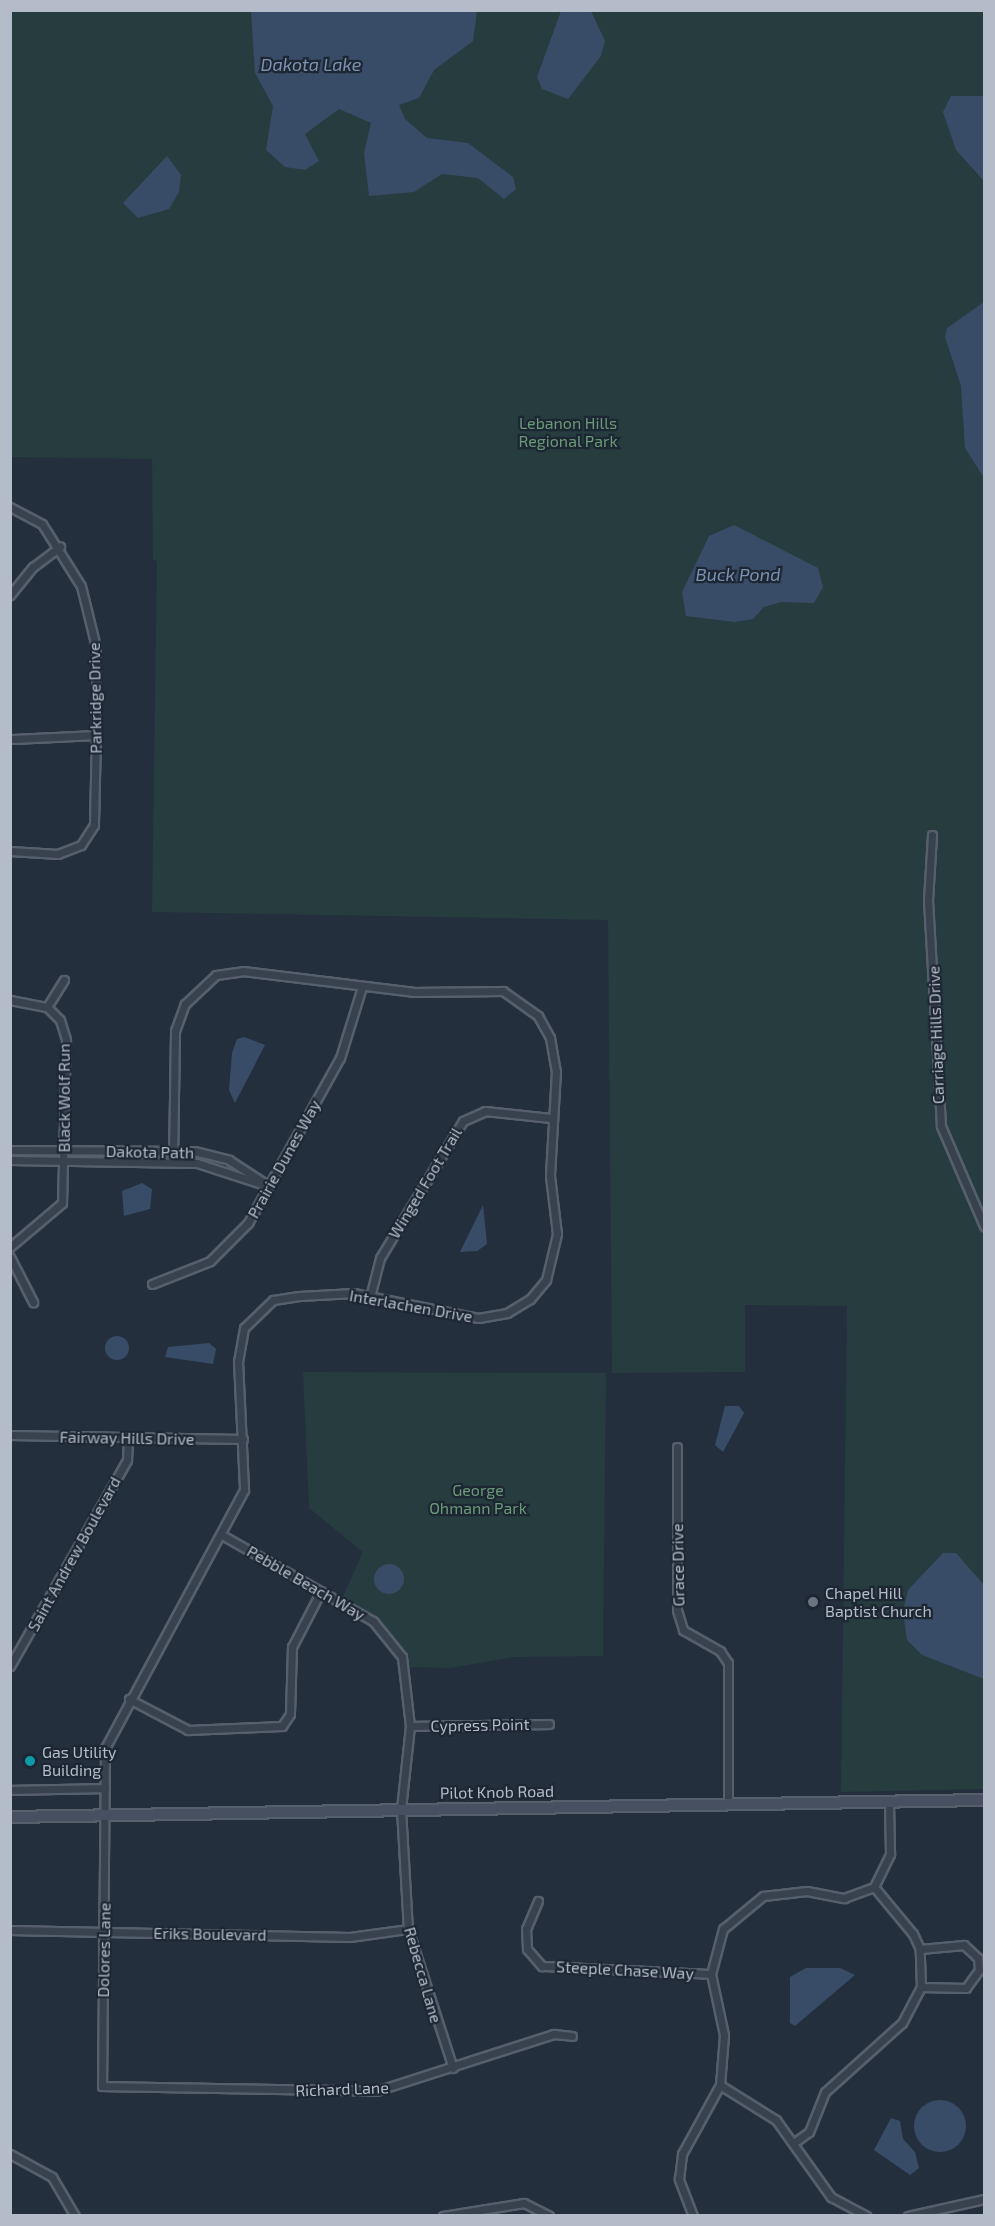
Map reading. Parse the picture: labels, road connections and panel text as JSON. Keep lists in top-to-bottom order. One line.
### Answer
{"streets":{"main road":["Pilot Knob Road"],"street":["Parkridge Drive","Carriage Hills Drive","Black Wolf Run","Dakota Path","Prairie Dunes Way","Winged Foot Trail","Interlachen Drive","Fairway Hills Drive","Saint Andrew Boulevard","Grace Drive","Pebble Beach Way","Cypress Point","Eriks Boulevard","Dolores Lane","Steeple Chase Way","Rebecca Lane","Richard Lane"]},"crossings":[["Black Wolf Run","Dakota Path"],["Dakota Path","Prairie Dunes Way"],["Dakota Path","Interlachen Drive"],["Prairie Dunes Way","Interlachen Drive"],["Winged Foot Trail","Interlachen Drive"],["Interlachen Drive","Fairway Hills Drive"],["Interlachen Drive","Pebble Beach Way"],["Interlachen Drive","Pilot Knob Road"],["Interlachen Drive","Dolores Lane"],["Fairway Hills Drive","Saint Andrew Boulevard"],["Grace Drive","Pilot Knob Road"],["Pebble Beach Way","Cypress Point"],["Pebble Beach Way","Pilot Knob Road"],["Pebble Beach Way","Rebecca Lane"],["Pilot Knob Road","Dolores Lane"],["Pilot Knob Road","Rebecca Lane"],["Eriks Boulevard","Dolores Lane"],["Eriks Boulevard","Rebecca Lane"],["Dolores Lane","Richard Lane"],["Rebecca Lane","Richard Lane"]],"water":["Dakota Lake","Buck Pond"],"parks":["Lebanon Hills Regional Park","George Ohmann Park"],"places":["Chapel Hill Baptist Church","Gas Utility Building"]}
